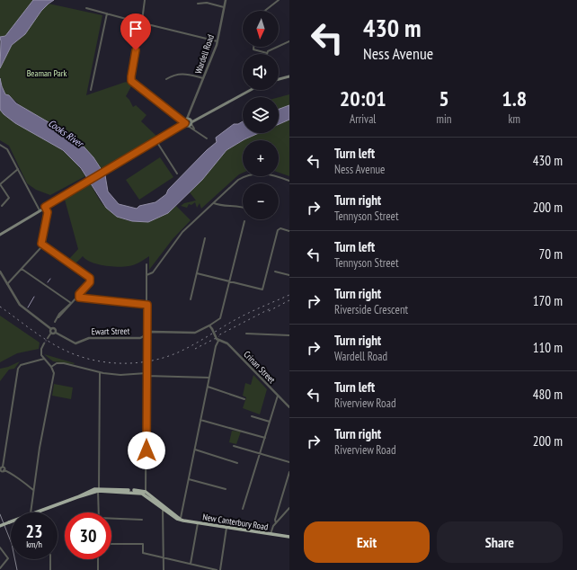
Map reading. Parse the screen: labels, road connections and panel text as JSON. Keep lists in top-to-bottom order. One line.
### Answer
{"streets":{"highway":["New Canterbury Road"],"street":["Wardell Road","Ewart Street","Crinan Street"]},"water":["Cooks River"],"parks":["Beaman Park"],"north":"bottom","page":{"turn":["430 m","Ness Avenue"],"map_buttons":["+","−"],"eta":["20:01","Arrival","5","min","1.8","km"],"list":[{"name":"Turn left","note":"Ness Avenue","value":"430 m"},{"name":"Turn right","note":"Tennyson Street","value":"200 m"},{"name":"Turn left","note":"Tennyson Street","value":"70 m"},{"name":"Turn right","note":"Riverside Crescent","value":"170 m"},{"name":"Turn right","note":"Wardell Road","value":"110 m"},{"name":"Turn left","note":"Riverview Road","value":"480 m"},{"name":"Turn right","note":"Riverview Road","value":"200 m"}],"speed":"23 km/h","limit":"30","buttons":["Exit","Share"]}}
